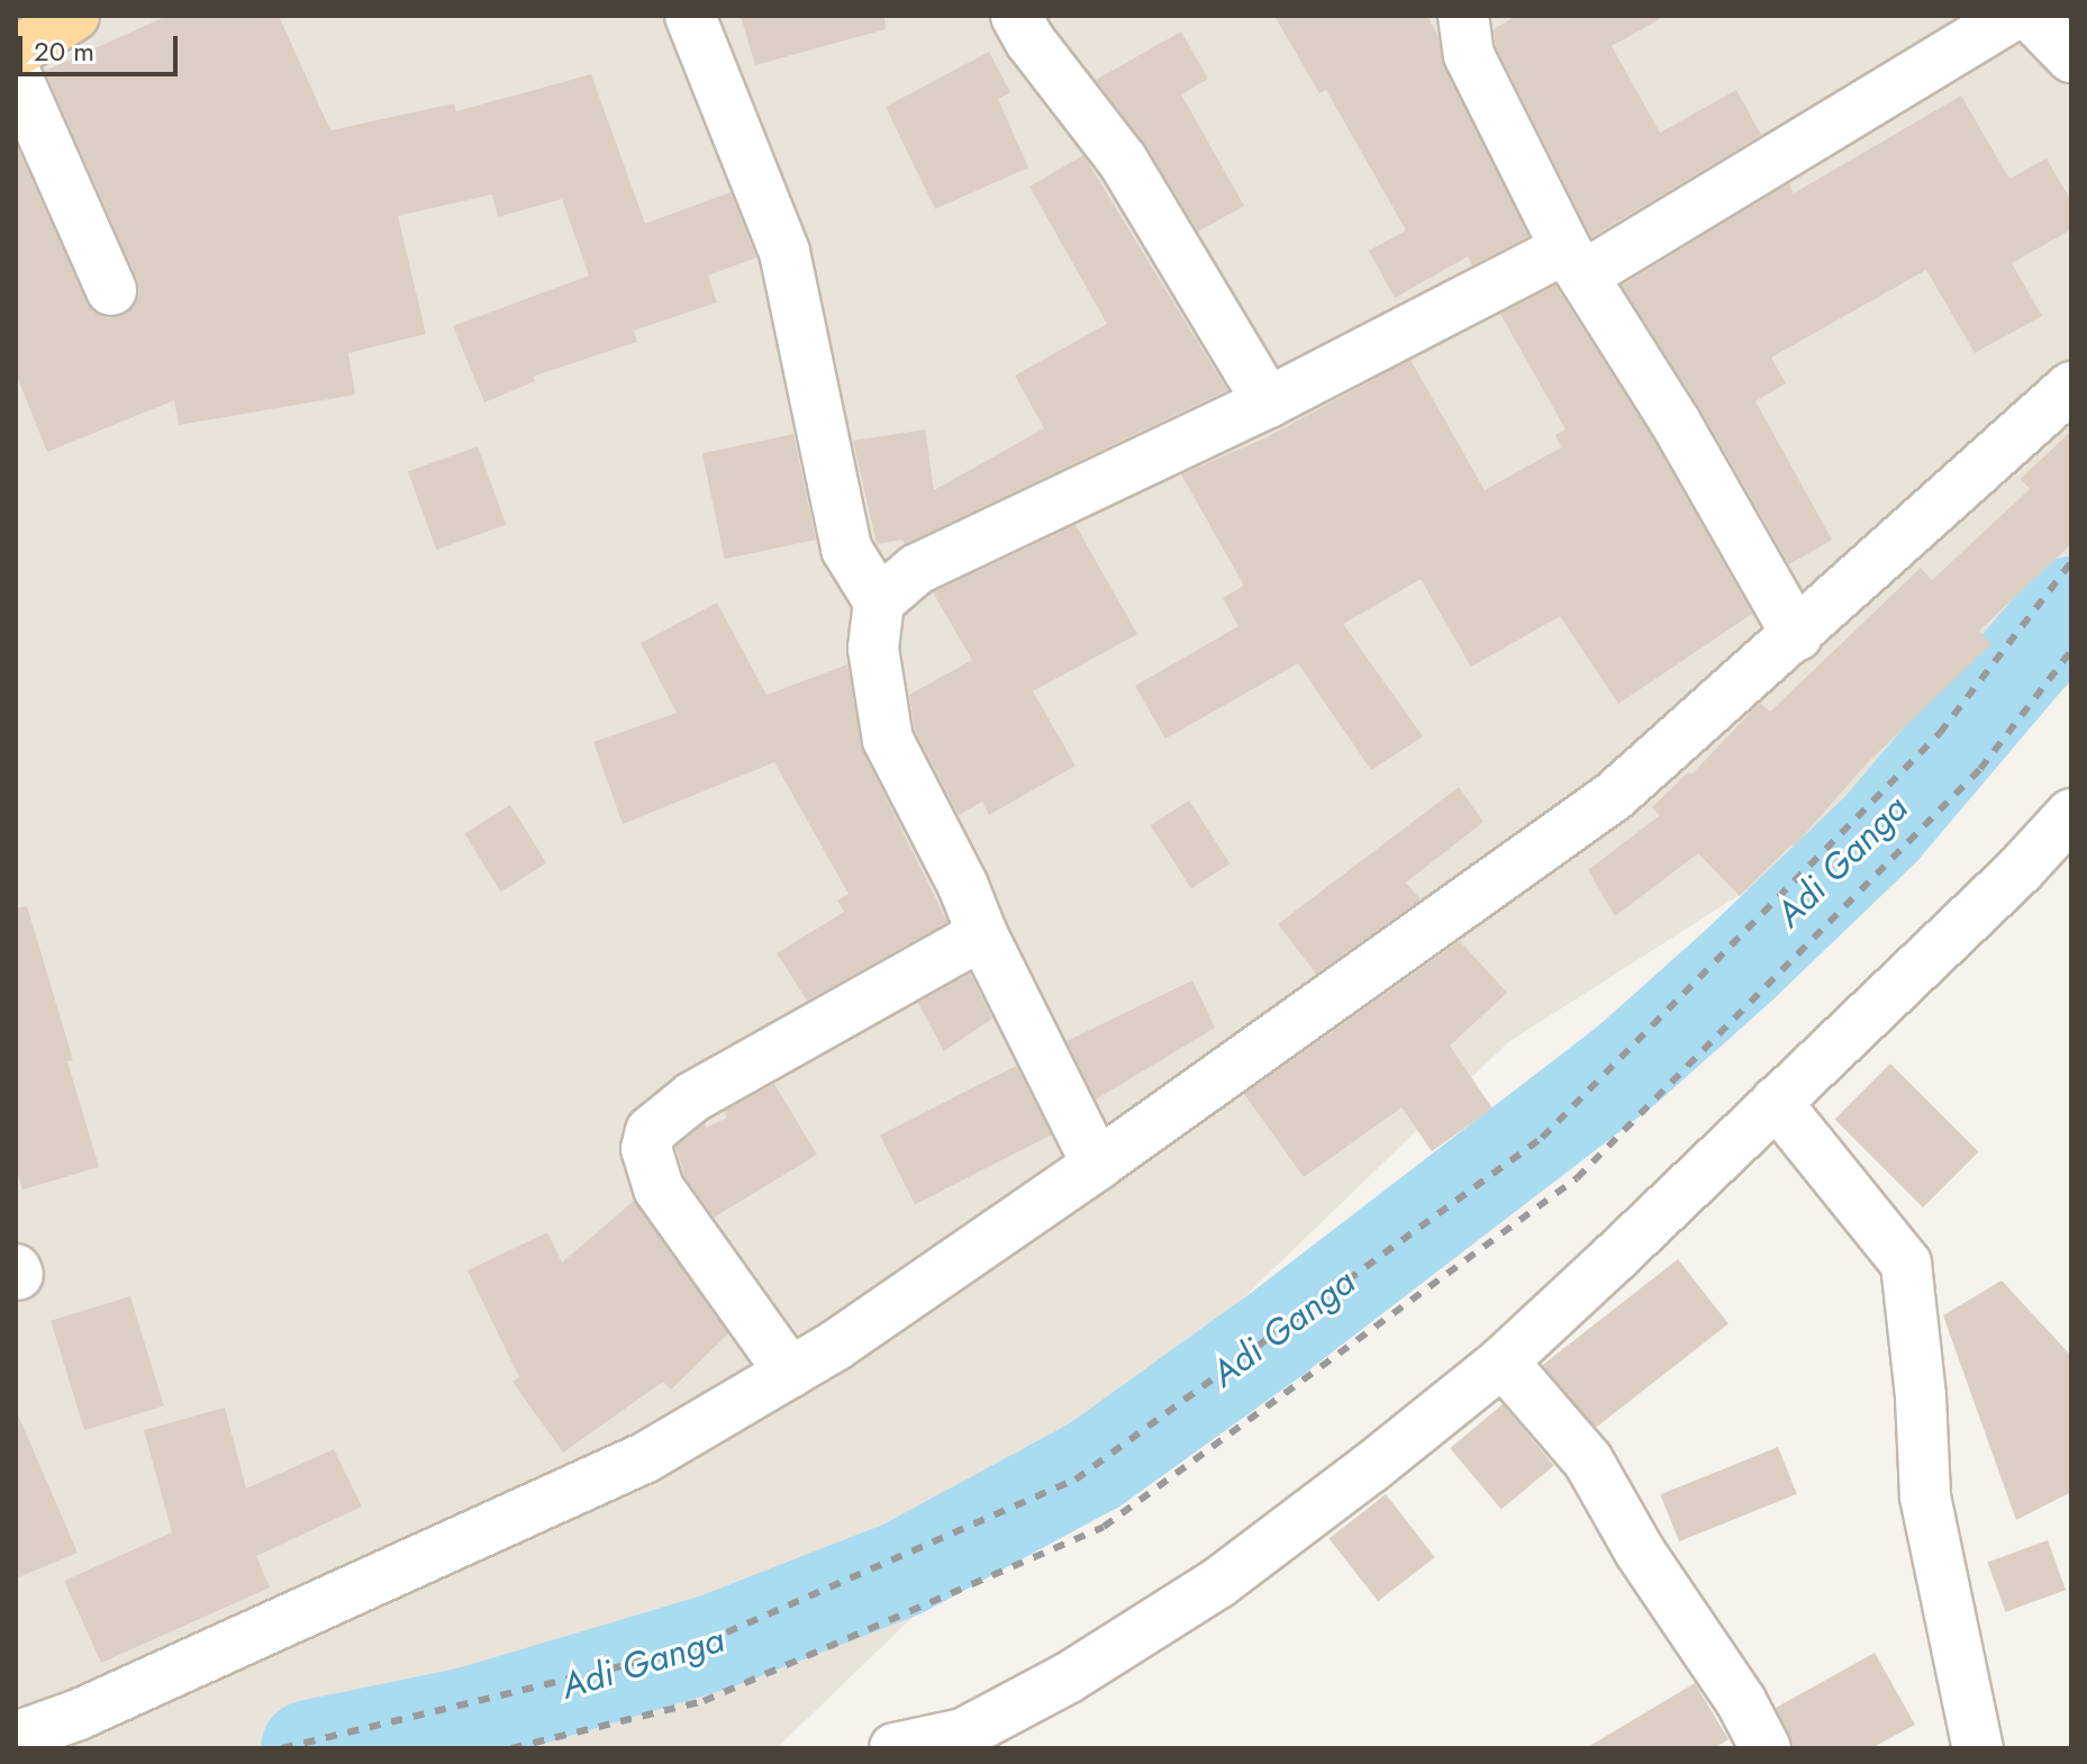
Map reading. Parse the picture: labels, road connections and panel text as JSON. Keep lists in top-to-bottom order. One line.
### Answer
{"water":["Adi Ganga"],"scale_bar":"20 m"}
